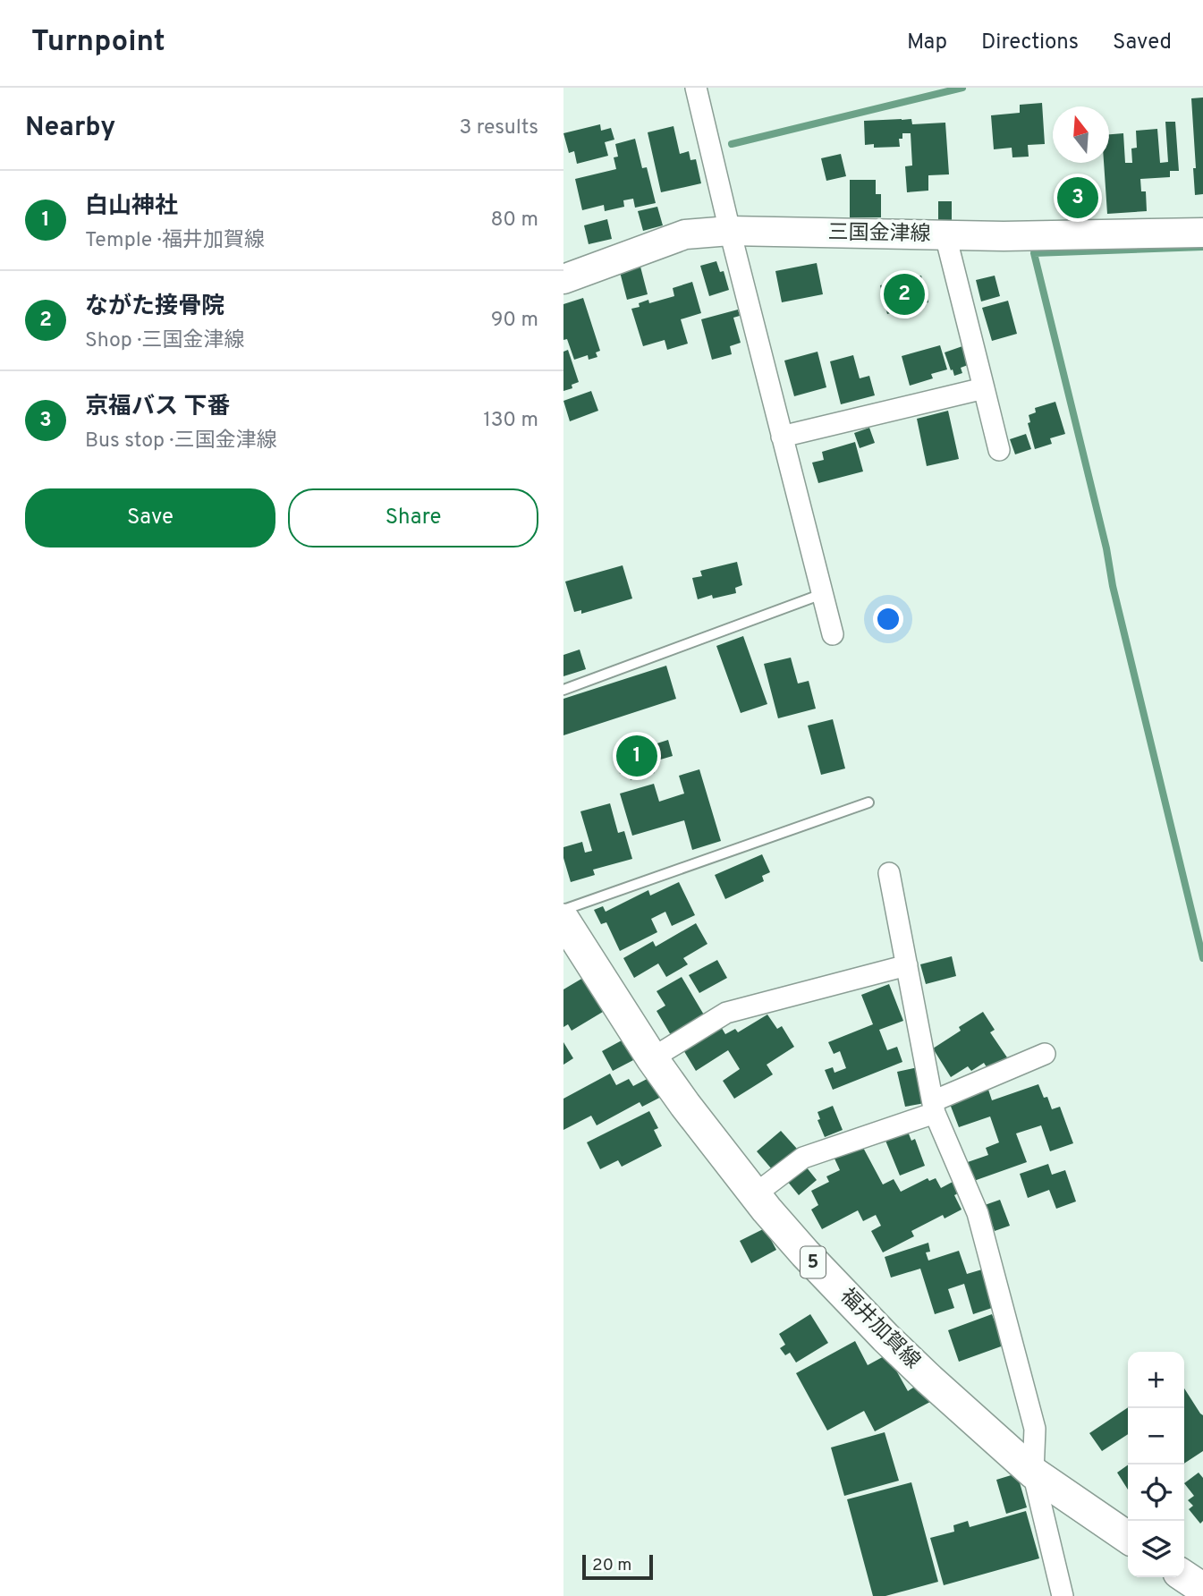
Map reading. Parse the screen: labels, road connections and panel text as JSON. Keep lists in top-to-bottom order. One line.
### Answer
{"streets":{"main road":["三国金津線","5","福井加賀線"]},"scale_bar":"20 m","north":"top","page":{"header":"Turnpoint","nav":["Map","Directions","Saved"],"heading":["Nearby","3 results"],"list":[{"mark":"1","name":"白山神社","note":"Temple · 福井加賀線","value":"80 m"},{"mark":"2","name":"ながた接骨院","note":"Shop · 三国金津線","value":"90 m"},{"mark":"3","name":"京福バス 下番","note":"Bus stop · 三国金津線","value":"130 m"}],"pins":["3","2","1"],"buttons":["Save","Share"],"map_buttons":["+","−"],"scale":"20 m"}}
